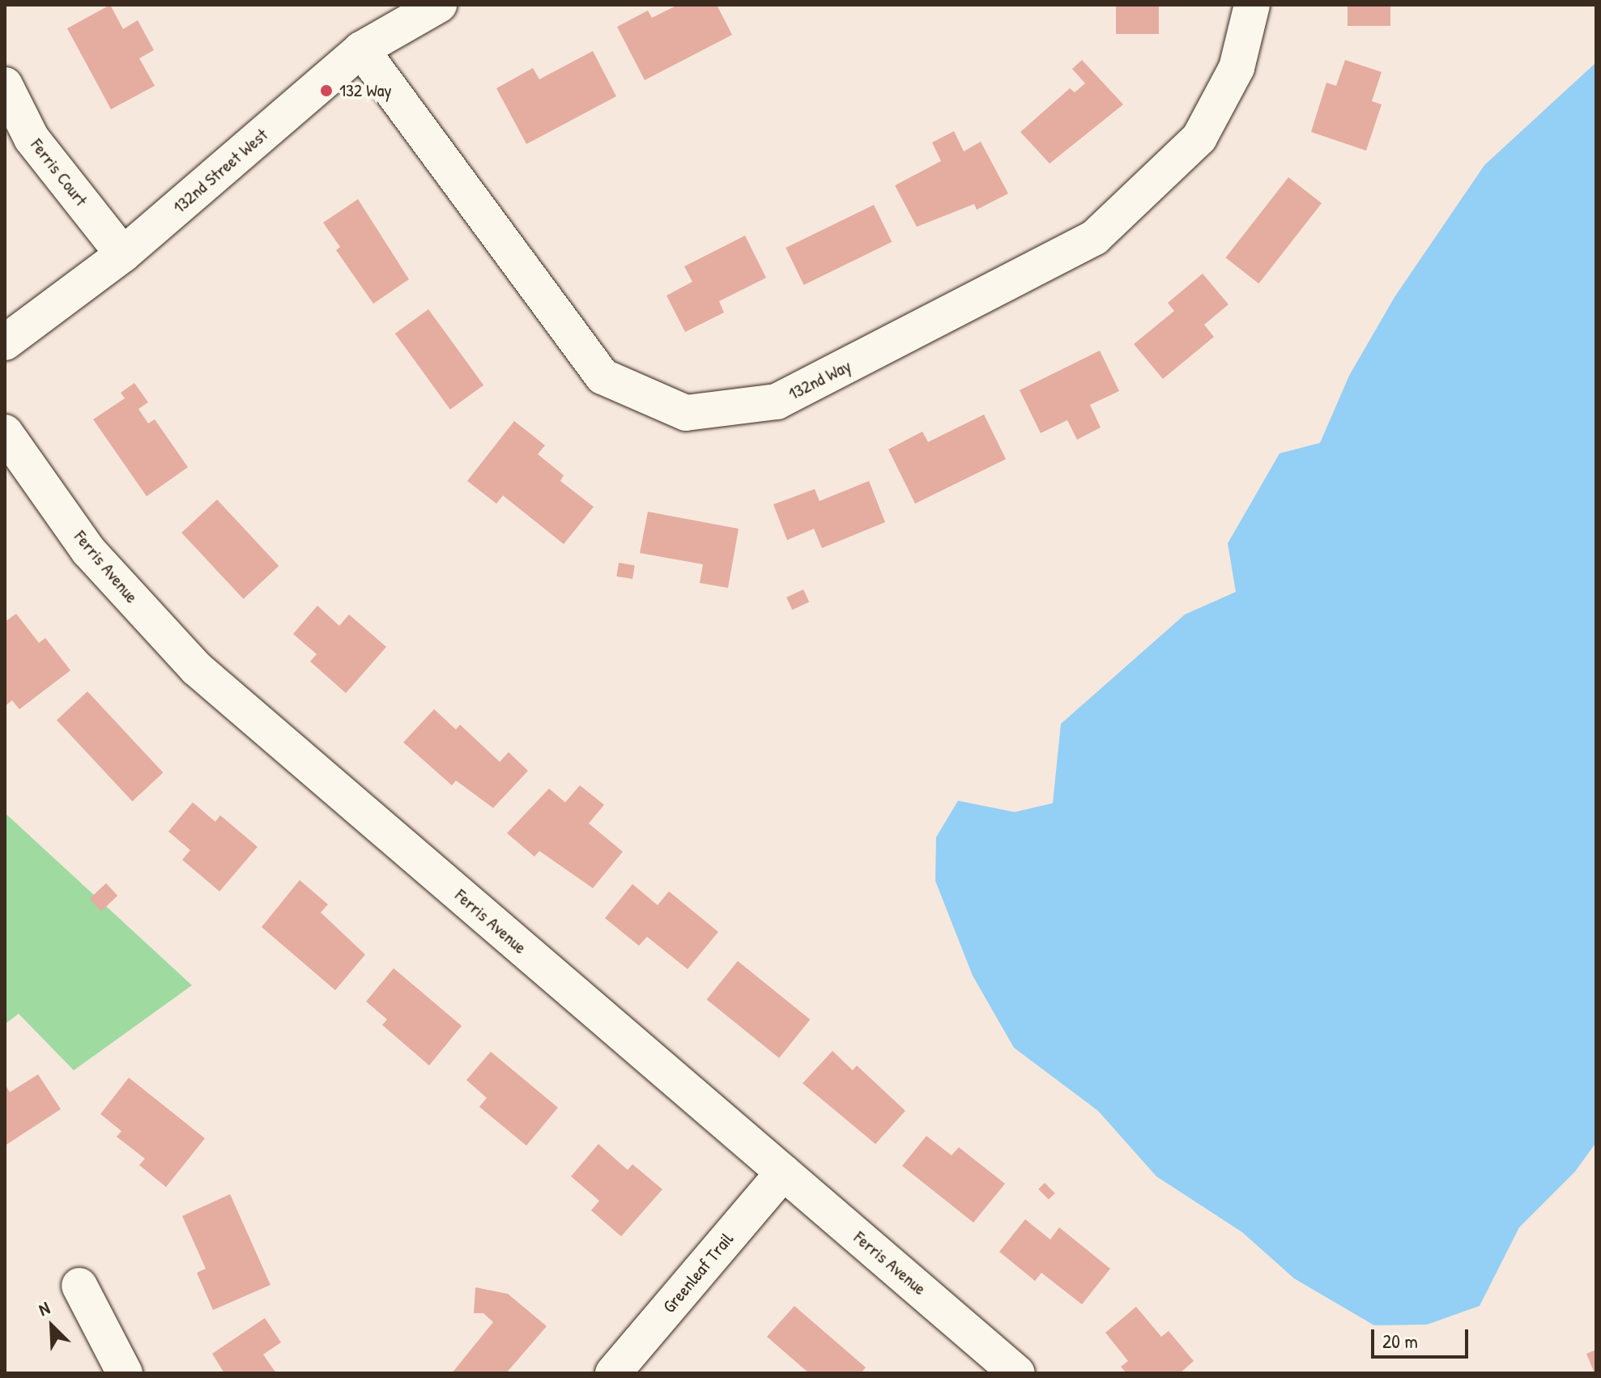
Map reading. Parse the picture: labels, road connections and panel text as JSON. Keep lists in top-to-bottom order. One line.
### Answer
{"streets":{"street":["132nd Street West","Ferris Court","132nd Way","Ferris Avenue","Greenleaf Trail"]},"crossings":[["132nd Street West","Ferris Court"],["132nd Street West","132nd Way"],["Ferris Avenue","Greenleaf Trail"]],"places":["132 Way"],"scale_bar":"20 m","north":"top left"}
